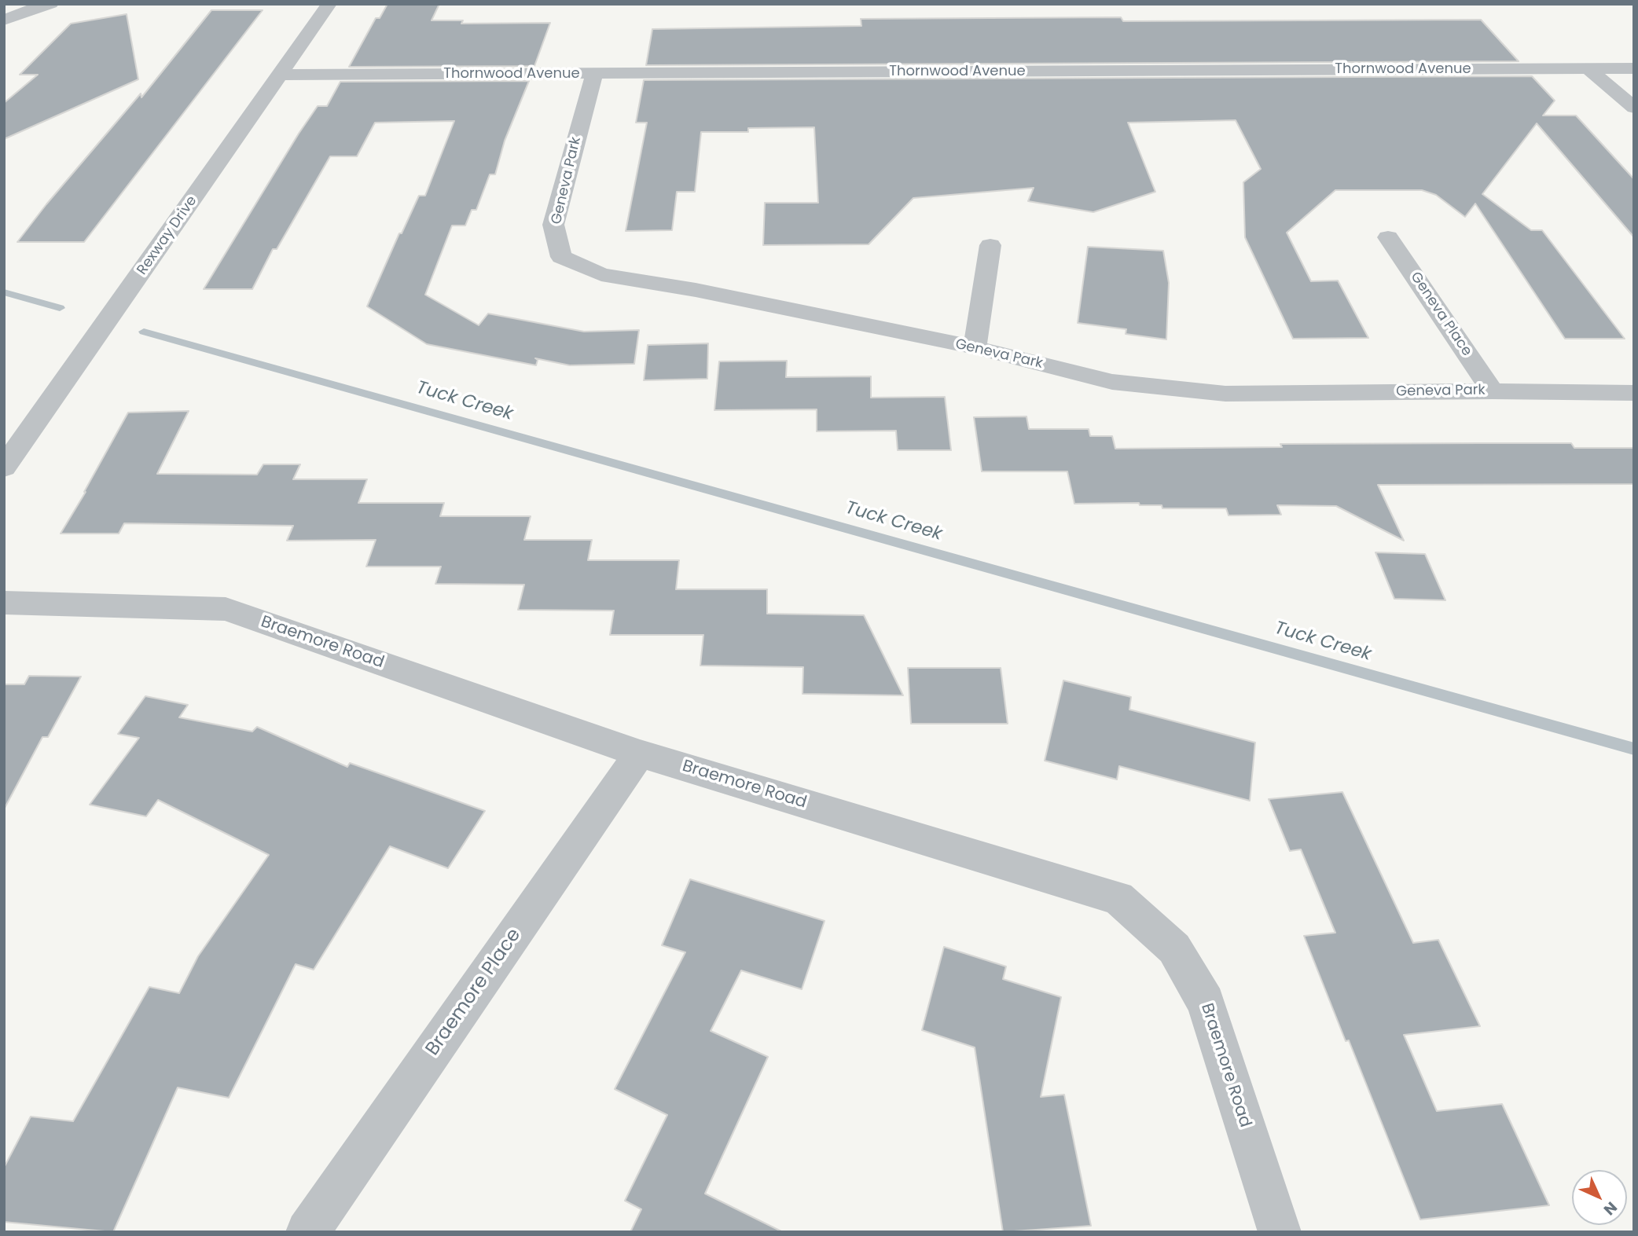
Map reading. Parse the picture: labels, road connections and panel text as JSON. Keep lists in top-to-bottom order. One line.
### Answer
{"streets":{"street":["Thornwood Avenue","Geneva Park","Rexway Drive","Geneva Place","Braemore Road","Braemore Place"]},"crossings":[["Thornwood Avenue","Geneva Park"],["Thornwood Avenue","Rexway Drive"],["Geneva Park","Geneva Place"],["Braemore Road","Braemore Place"]],"water":["Tuck Creek"],"north":"bottom right"}
